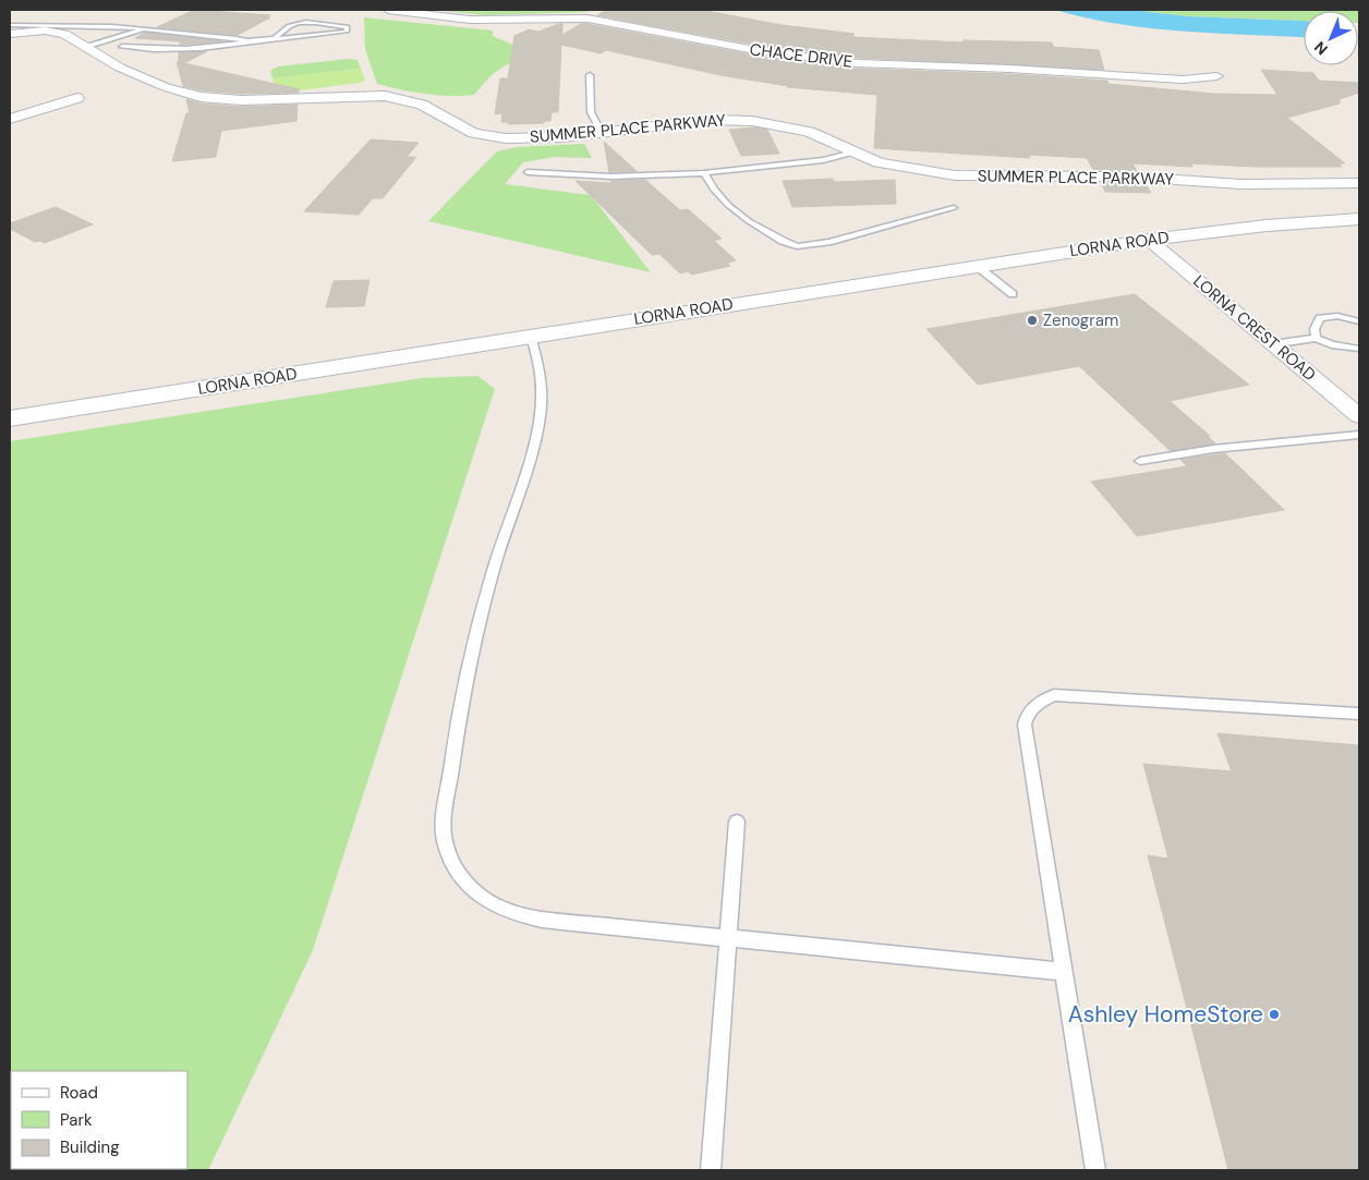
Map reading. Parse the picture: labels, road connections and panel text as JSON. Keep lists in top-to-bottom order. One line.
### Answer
{"streets":{"street":["CHACE DRIVE","SUMMER PLACE PARKWAY","LORNA ROAD","LORNA CREST ROAD"]},"crossings":[["LORNA ROAD","LORNA CREST ROAD"]],"places":["Zenogram","Ashley HomeStore"],"legend":["Road","Park","Building"],"north":"bottom left"}
